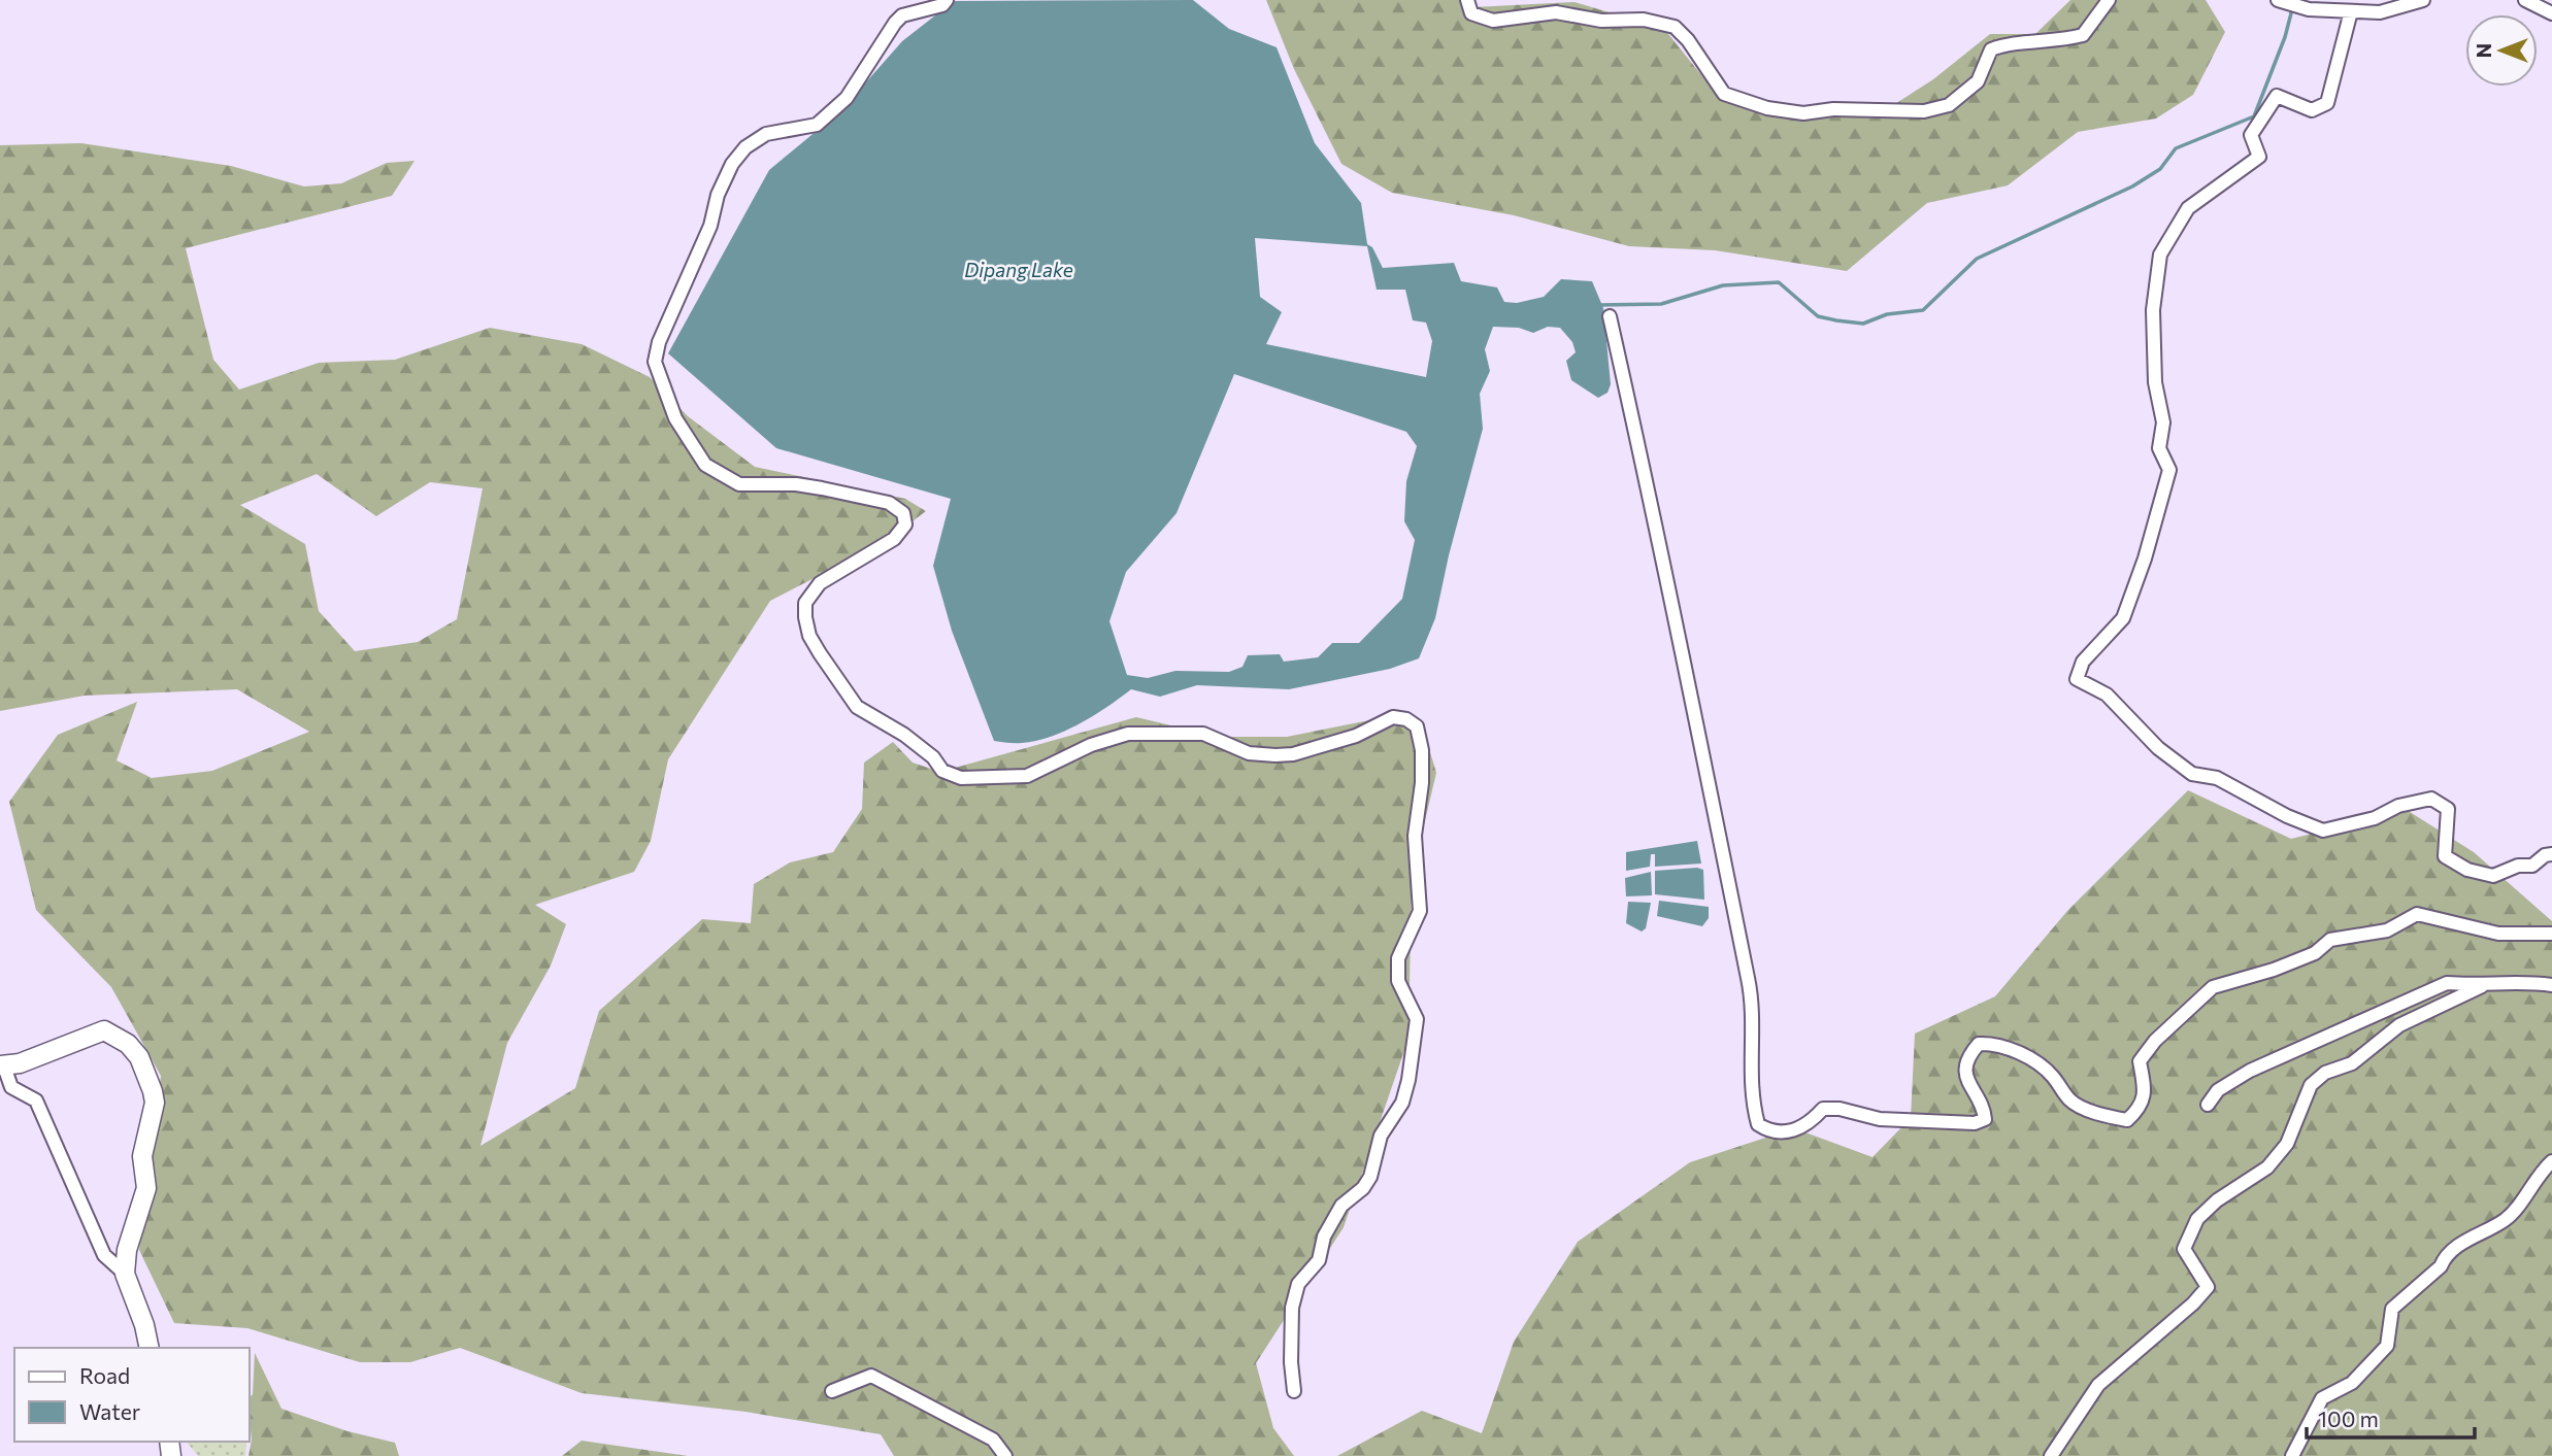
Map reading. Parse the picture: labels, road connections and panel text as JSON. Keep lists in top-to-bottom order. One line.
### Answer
{"water":["Dipang Lake"],"legend":["Road","Water"],"scale_bar":"100 m","north":"left"}
